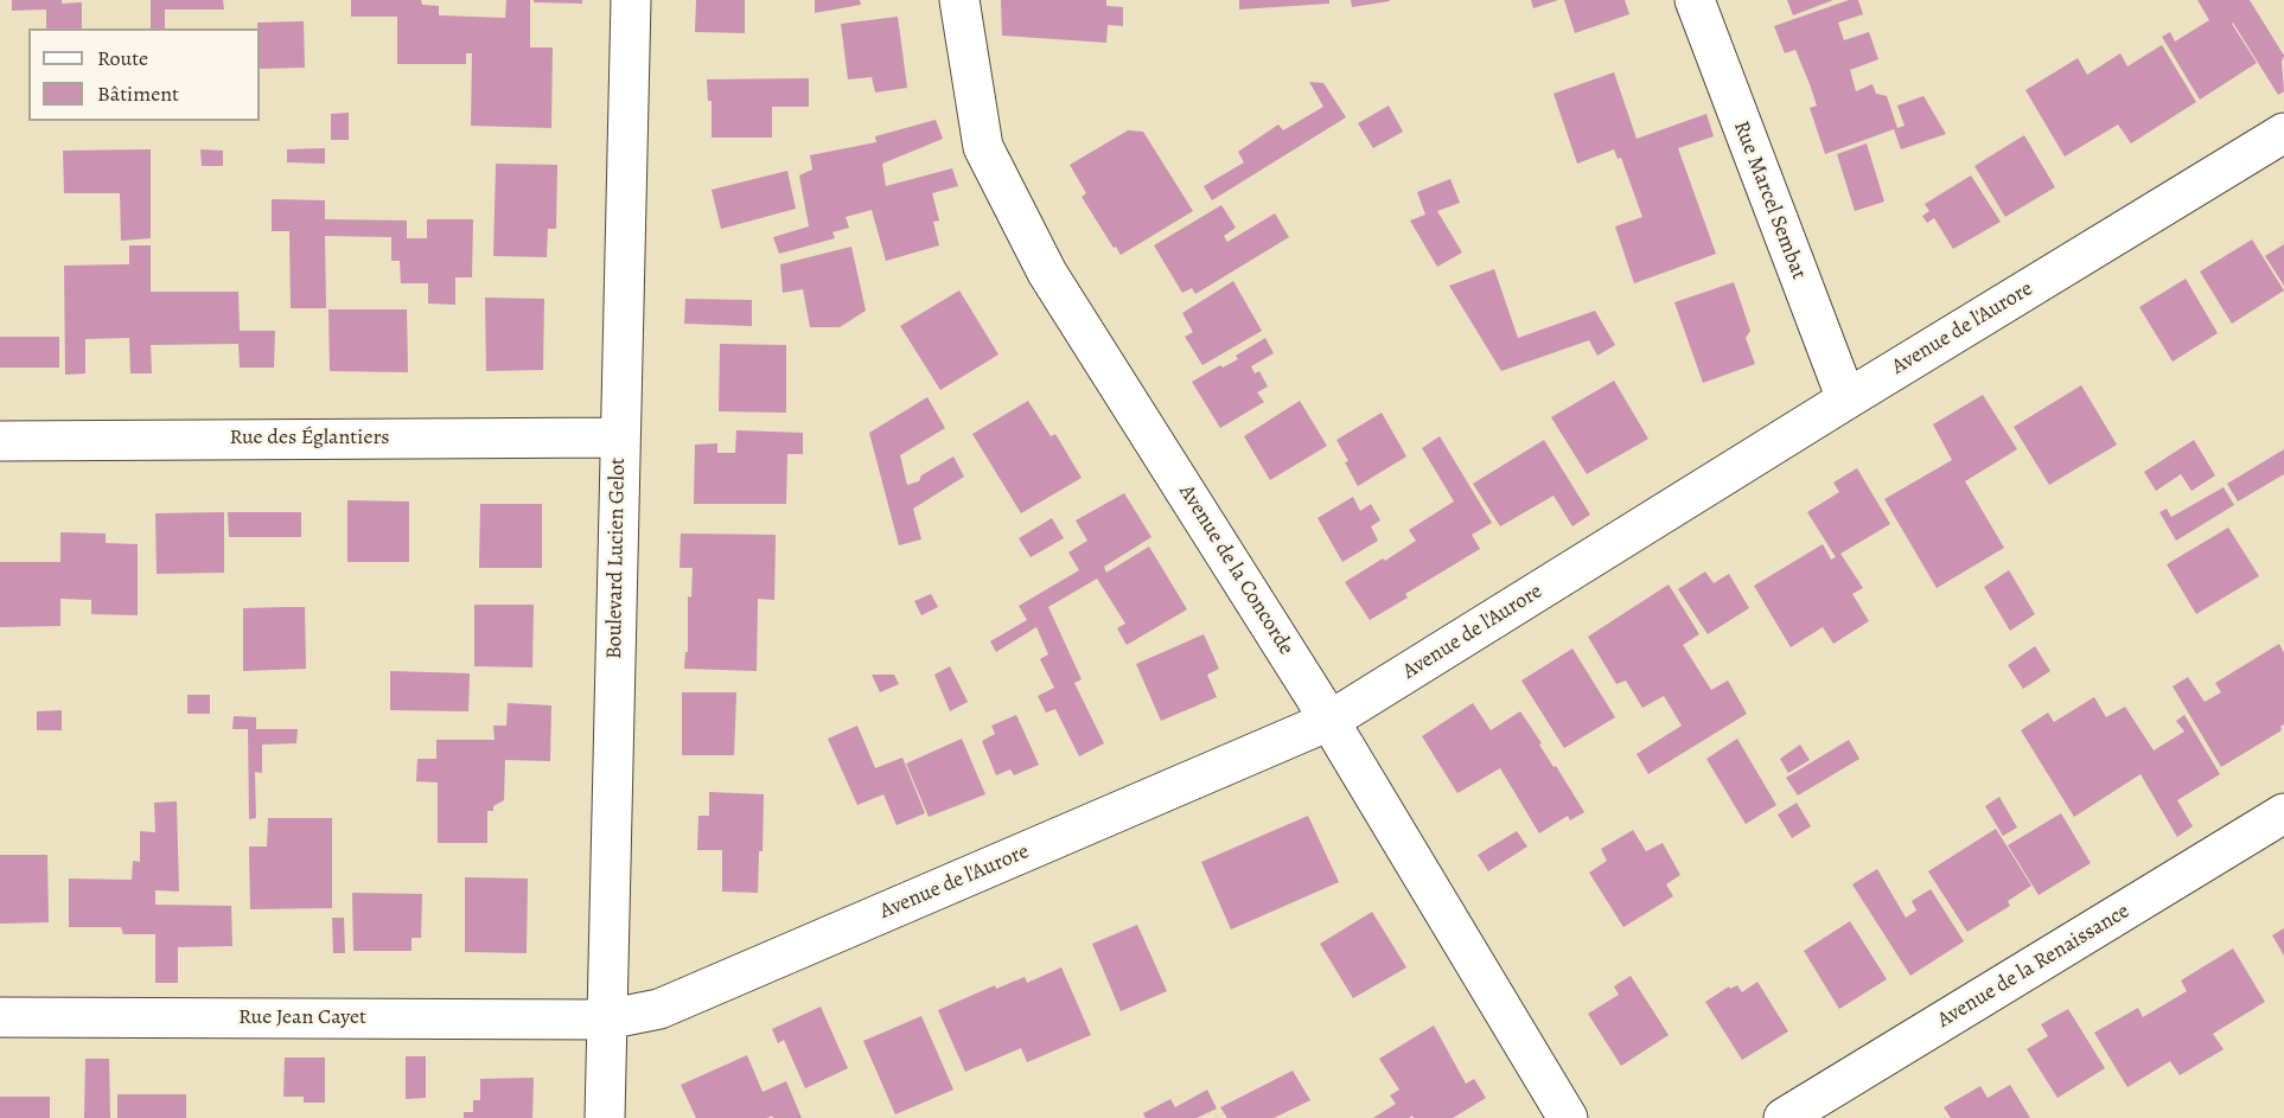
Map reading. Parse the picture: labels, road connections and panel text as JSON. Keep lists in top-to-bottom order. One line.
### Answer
{"streets":{"street":["Rue Marcel Sembat","Avenue de l'Aurore","Rue des Églantiers","Boulevard Lucien Gelot","Avenue de la Concorde","Avenue de la Renaissance","Rue Jean Cayet"]},"crossings":[["Rue Marcel Sembat","Avenue de l'Aurore"],["Avenue de l'Aurore","Boulevard Lucien Gelot"],["Avenue de l'Aurore","Avenue de la Concorde"],["Avenue de l'Aurore","Rue Jean Cayet"],["Rue des Églantiers","Boulevard Lucien Gelot"],["Boulevard Lucien Gelot","Rue Jean Cayet"]],"legend":["Route","Bâtiment"]}
